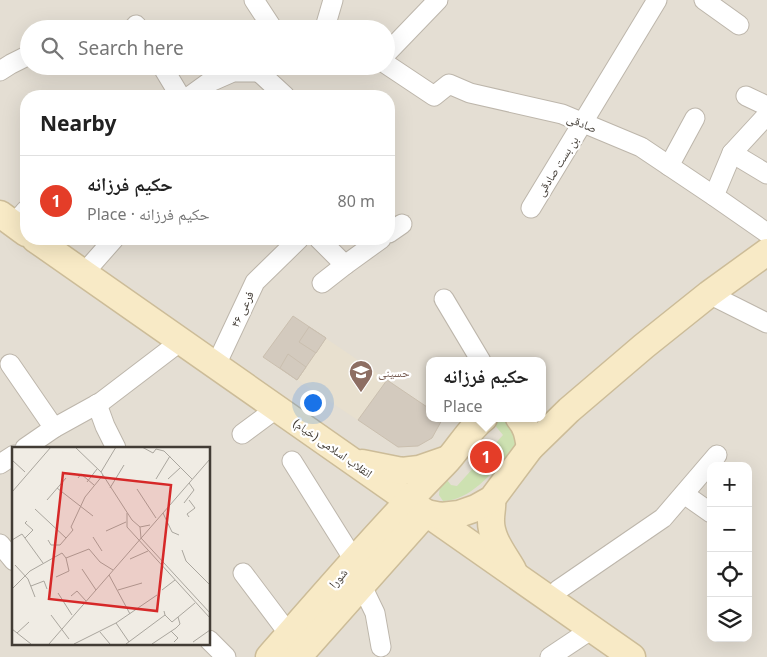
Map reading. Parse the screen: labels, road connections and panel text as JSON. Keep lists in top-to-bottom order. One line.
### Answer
{"streets":{"main road":["انقلاب اسلامی (خیام)","شورا"],"street":["صادقی","بن بست صادقی","فرعی ۴۶"]},"crossings":[["صادقی","بن بست صادقی"],["فرعی ۴۶","انقلاب اسلامی (خیام)"],["انقلاب اسلامی (خیام)","شورا"]],"places":{"school or university":["حسینی"]},"page":{"search":"Search here","heading":"Nearby","list":[{"mark":"1","name":"حکیم فرزانه","note":"Place · حکیم فرزانه","value":"80 m"}],"popup":["حکیم فرزانه","Place"],"pins":"1","map_buttons":["+","−"]}}
